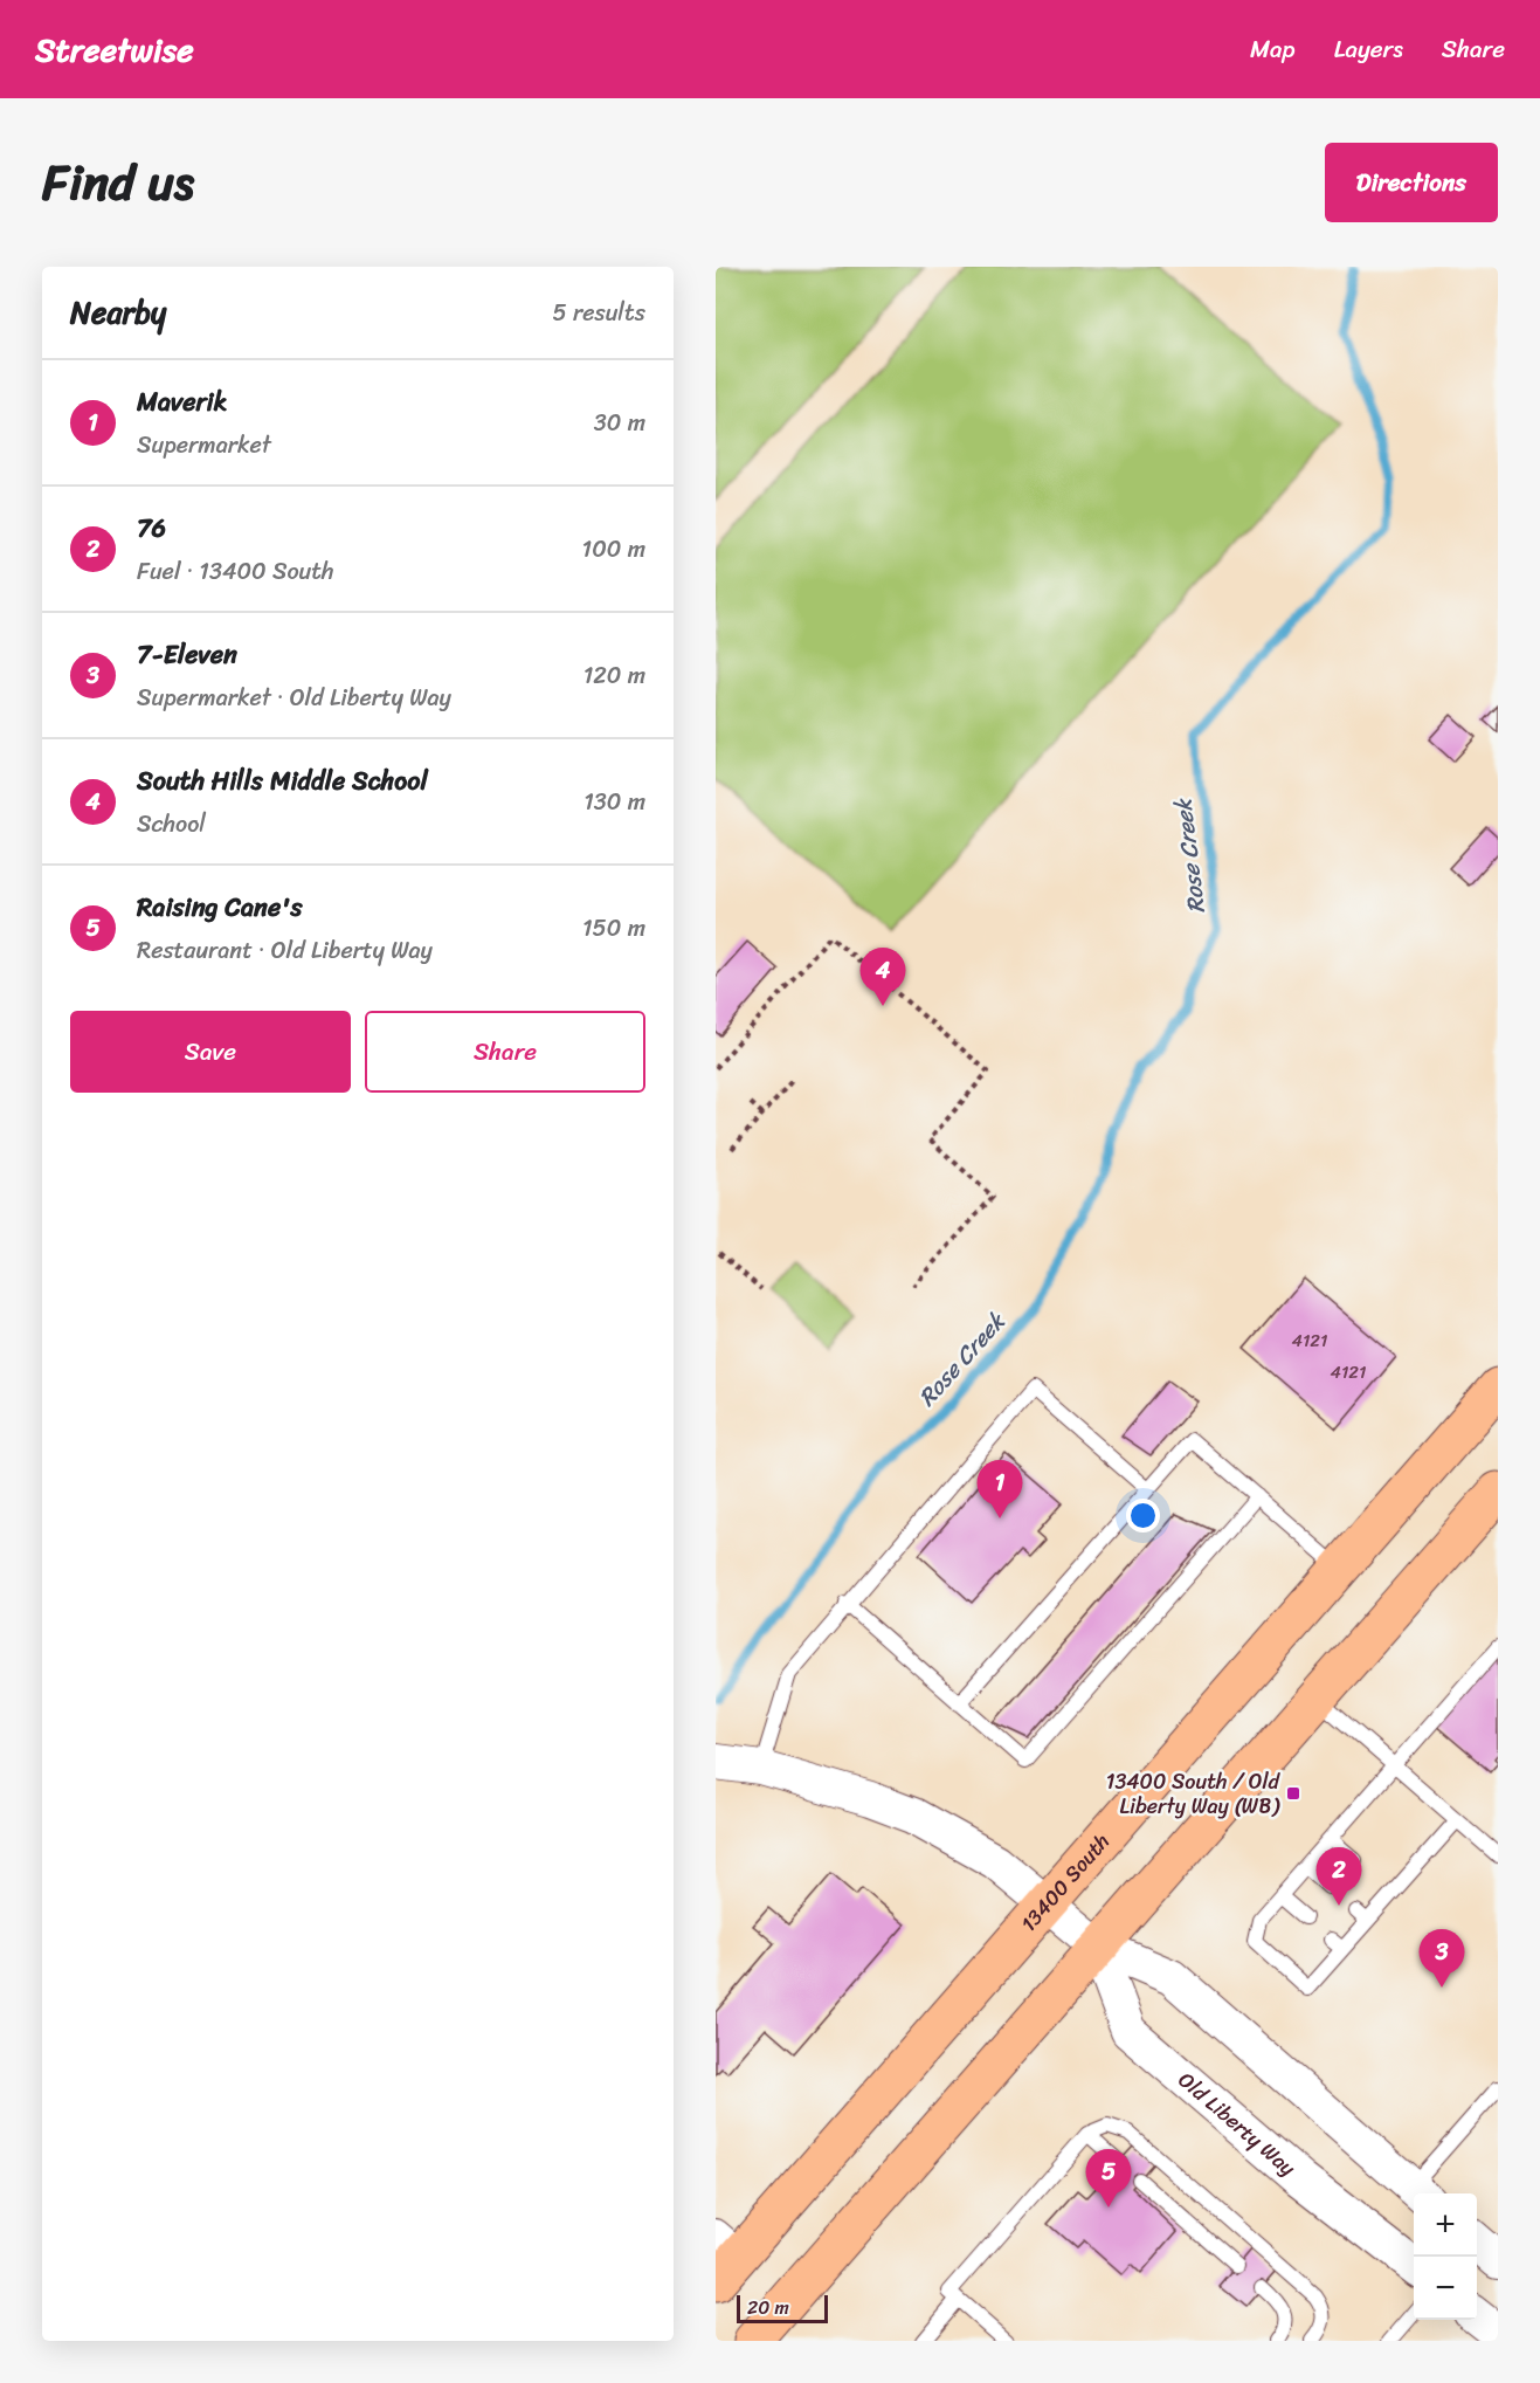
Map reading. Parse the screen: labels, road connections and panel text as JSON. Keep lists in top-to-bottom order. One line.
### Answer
{"streets":{"main road":["13400 South"],"street":["Old Liberty Way"]},"crossings":[["13400 South","Old Liberty Way"]],"water":["Rose Creek"],"places":{"transit":["13400 South / Old Liberty Way (WB)"]},"house_numbers":["4121","4121"],"scale_bar":"20 m","page":{"header":"Streetwise","nav":["Map","Layers","Share"],"title":"Find us","buttons":["Directions",["Save","Share"]],"heading":["Nearby","5 results"],"list":[{"mark":"1","name":"Maverik","note":"Supermarket","value":"30 m"},{"mark":"2","name":"76","note":"Fuel · 13400 South","value":"100 m"},{"mark":"3","name":"7-Eleven","note":"Supermarket · Old Liberty Way","value":"120 m"},{"mark":"4","name":"South Hills Middle School","note":"School","value":"130 m"},{"mark":"5","name":"Raising Cane's","note":"Restaurant · Old Liberty Way","value":"150 m"}],"pins":["4","1","2","3","5"],"map_buttons":["+","−"],"scale":"20 m"}}
